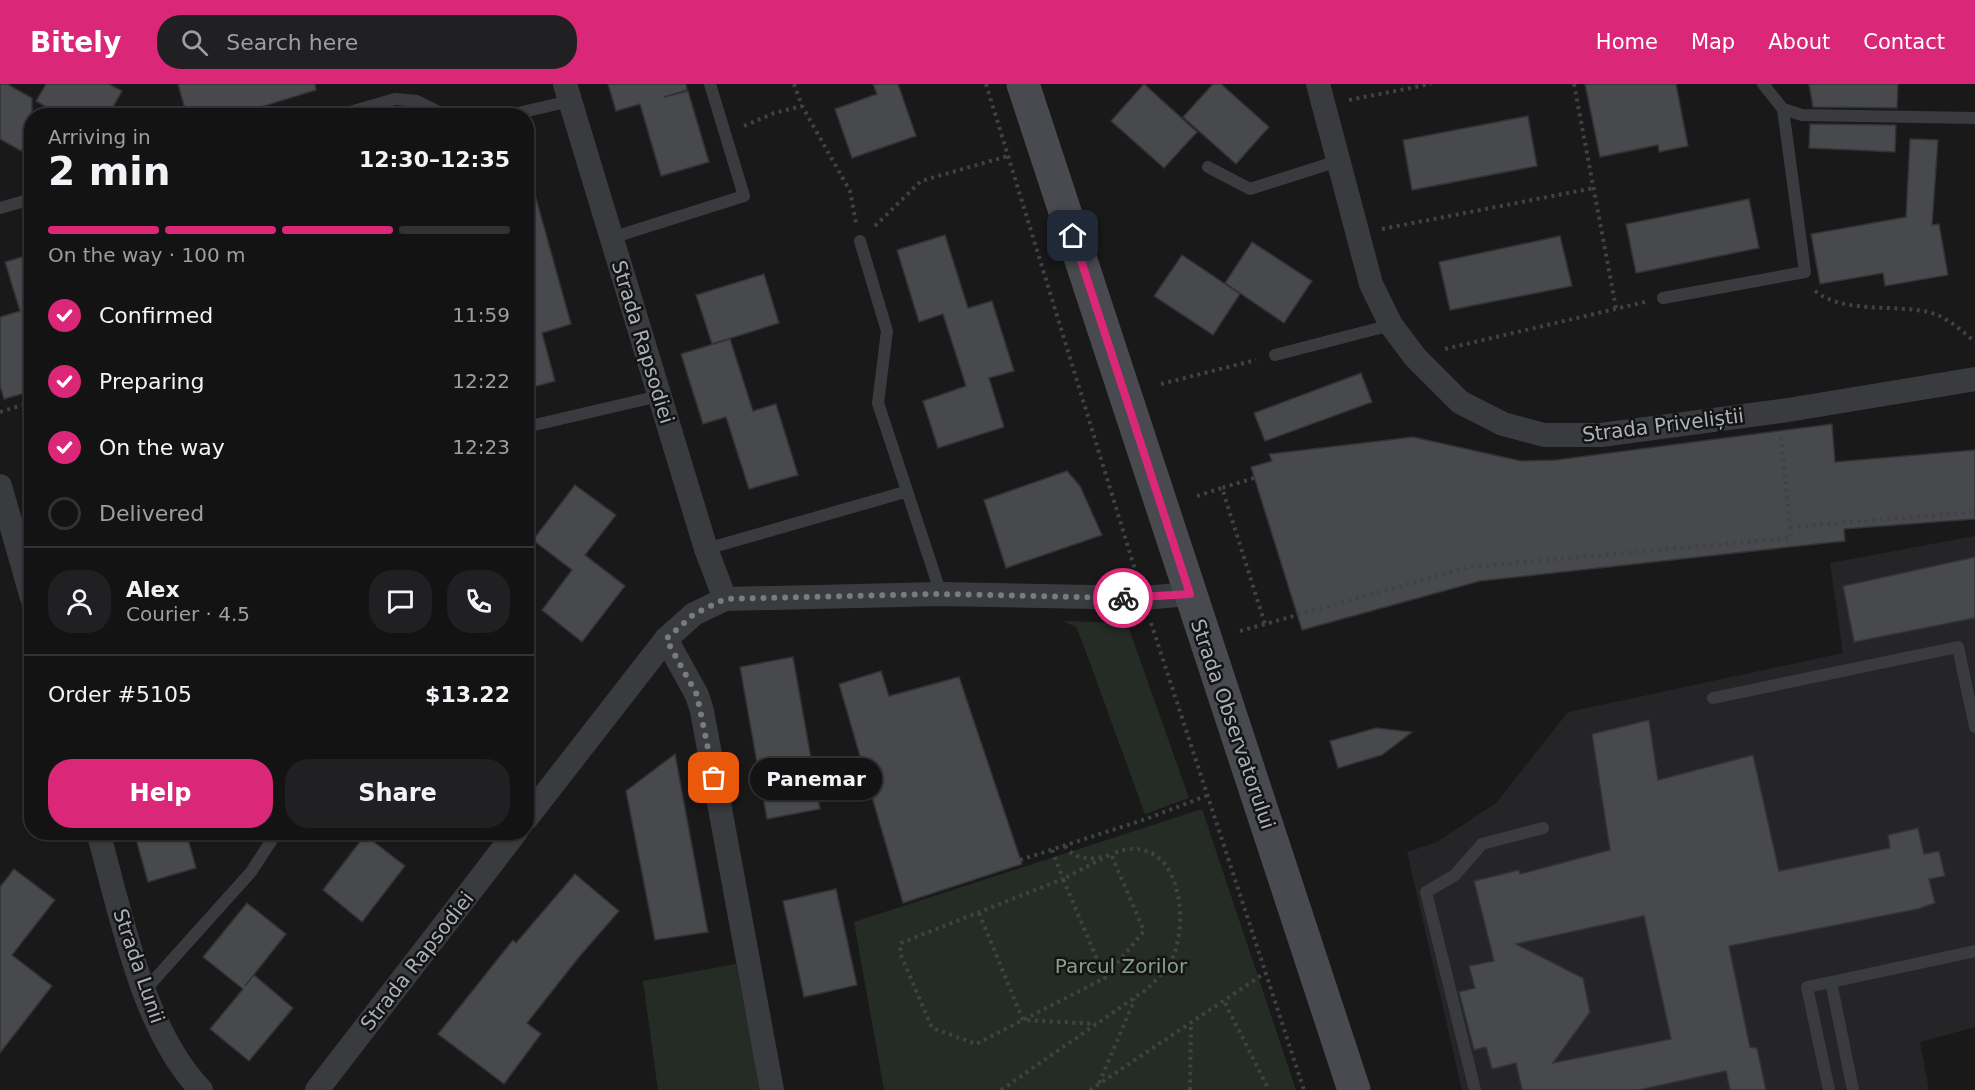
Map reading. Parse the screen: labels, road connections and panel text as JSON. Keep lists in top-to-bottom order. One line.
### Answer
{"streets":{"main road":["Strada Observatorului"],"street":["Strada Rapsodiei","Strada Priveliștii","Strada Lunii"]},"parks":["Parcul Zorilor"],"places":["Panemar"],"page":{"header":"Bitely","search":"Search here","nav":["Home","Map","About","Contact"],"heading":["2 min","Arriving in","12:30–12:35"],"panel":["Alex","Courier · 4.5","Order #5105","$13.22"],"bar":"On the way · 100 m","list":[["Confirmed","11:59"],["Preparing","12:22"],["On the way","12:23"],"Delivered"],"buttons":["Help","Share"],"bubble":"Panemar"}}
